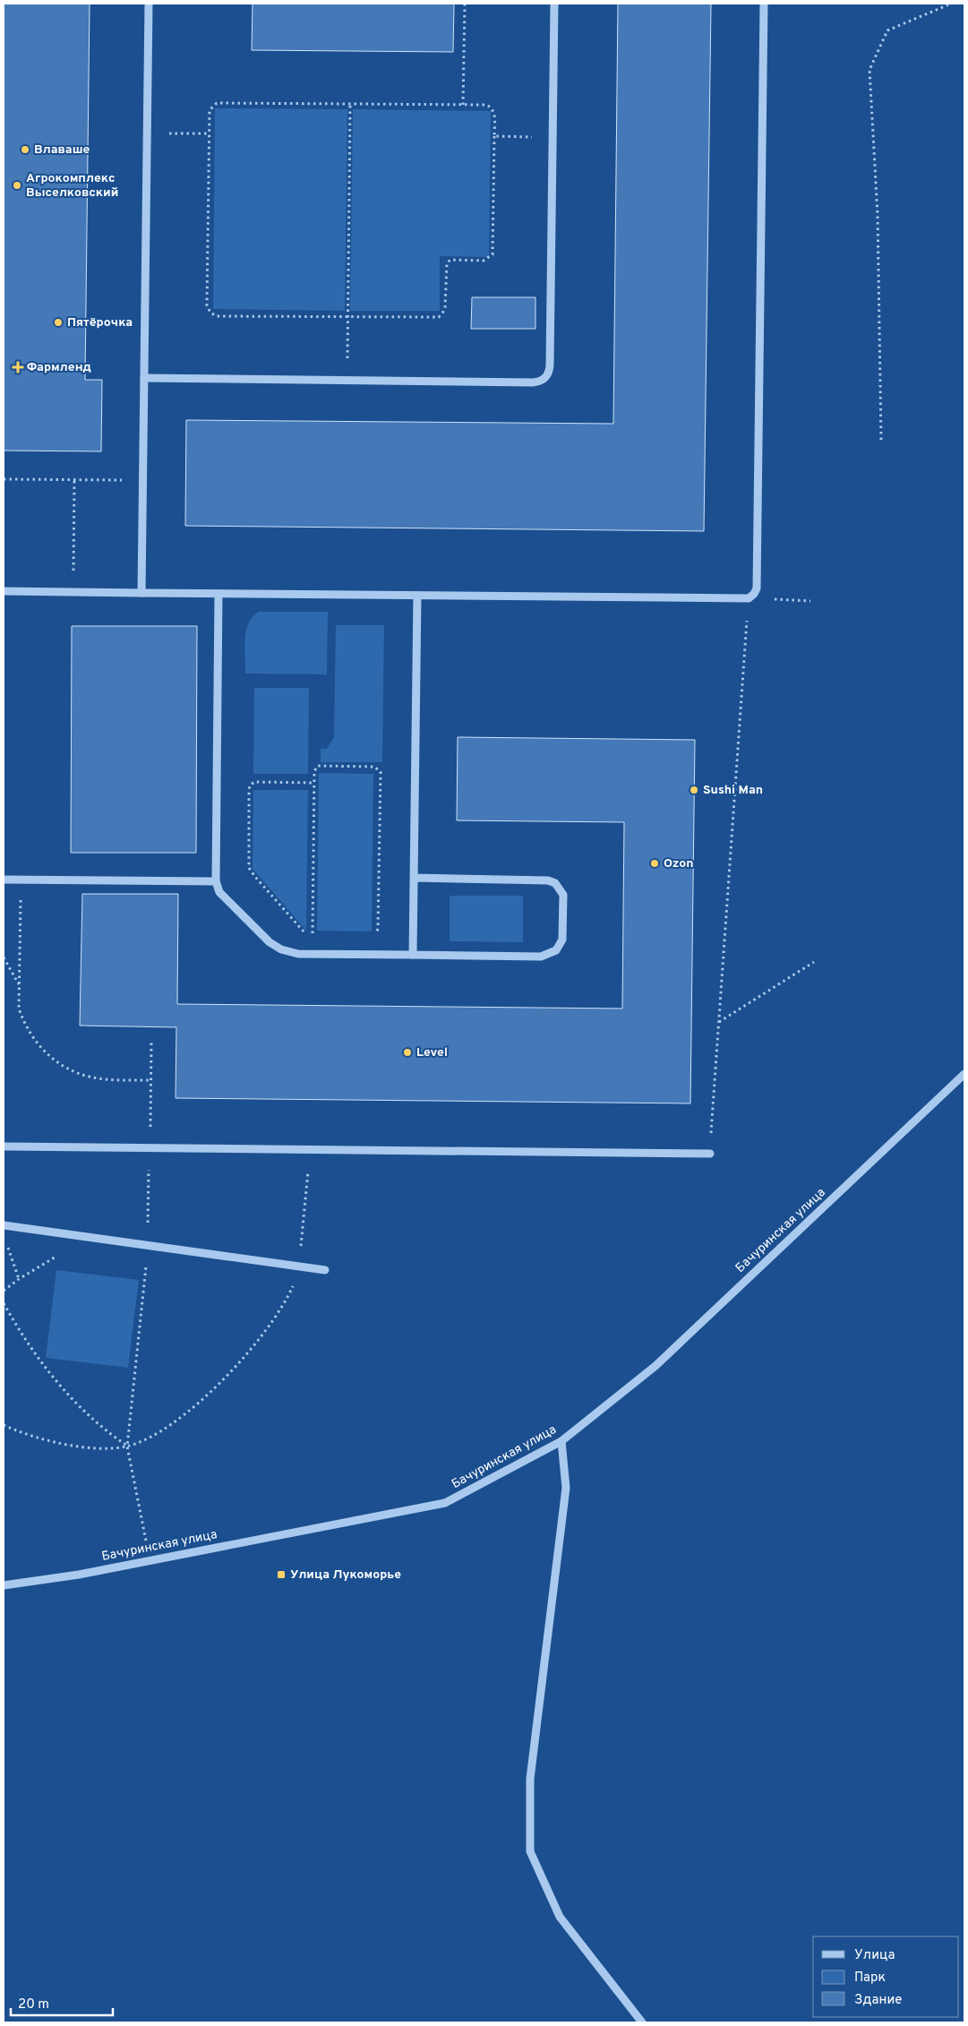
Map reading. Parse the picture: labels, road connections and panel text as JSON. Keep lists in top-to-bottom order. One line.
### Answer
{"streets":{"street":["Бачуринская улица"]},"places":{"other":["Влаваше","Агрокомплекс Выселковский","Пятёрочка","Sushi Man","Ozon","Level"],"health":["Фармленд"],"transit":["Улица Лукоморье"]},"legend":["Улица","Парк","Здание"],"scale_bar":"20 m"}
